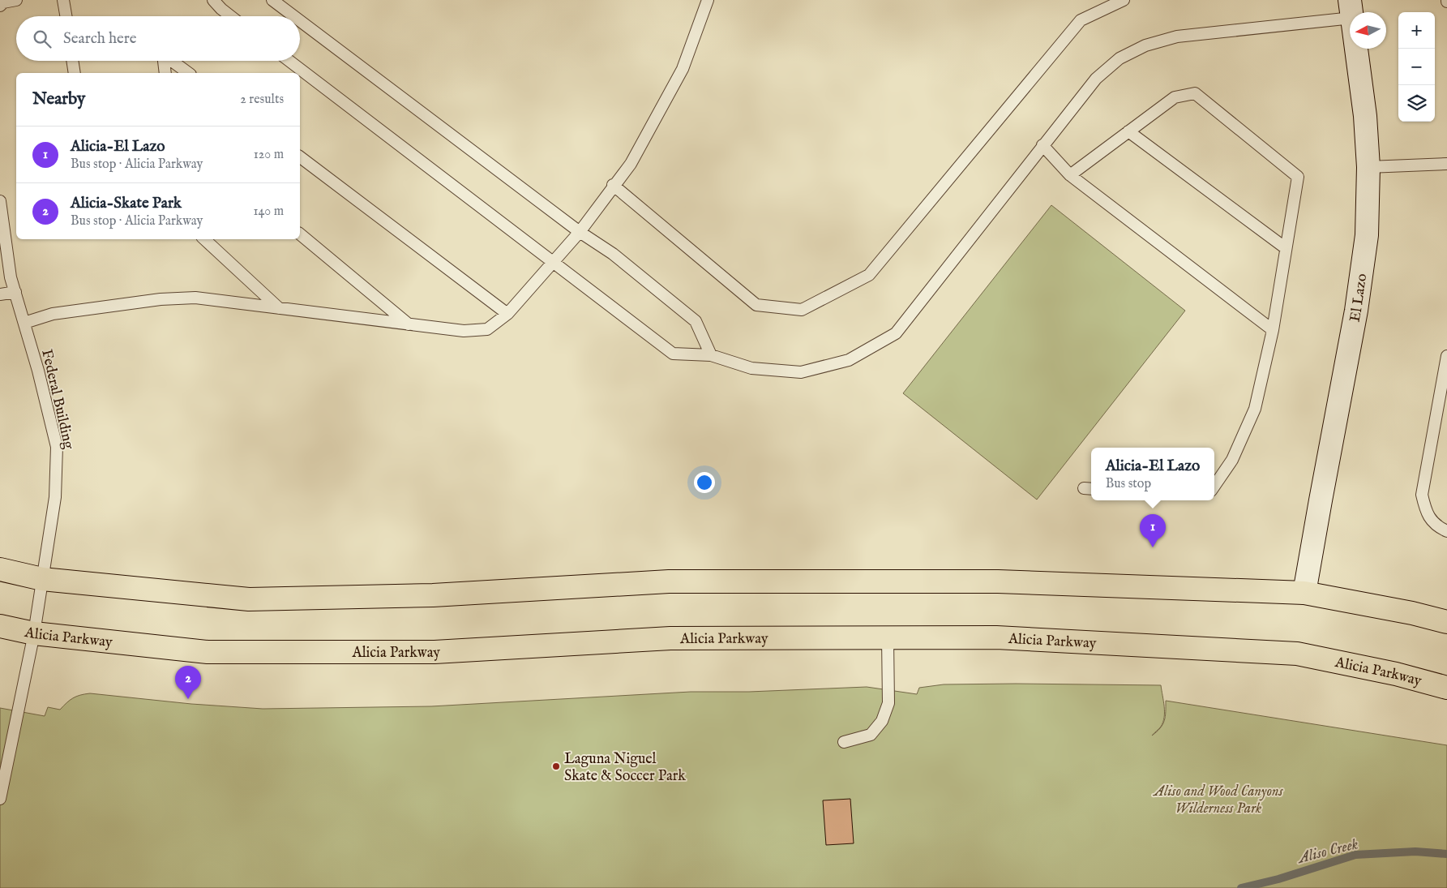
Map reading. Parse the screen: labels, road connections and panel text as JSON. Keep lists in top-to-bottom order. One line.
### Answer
{"streets":{"main road":["Alicia Parkway"],"street":["El Lazo"],"lane":["Federal Building"]},"crossings":[["Federal Building","Alicia Parkway"]],"water":["Aliso Creek"],"parks":["Aliso and Wood Canyons Wilderness Park"],"places":["Laguna Niguel Skate & Soccer Park"],"north":"left","page":{"map_buttons":["+","−"],"search":"Search here","heading":["Nearby","2 results"],"list":[{"mark":"1","name":"Alicia-El Lazo","note":"Bus stop · Alicia Parkway","value":"120 m"},{"mark":"2","name":"Alicia-Skate Park","note":"Bus stop · Alicia Parkway","value":"140 m"}],"popup":["Alicia-El Lazo","Bus stop"],"pins":["1","2"]}}
